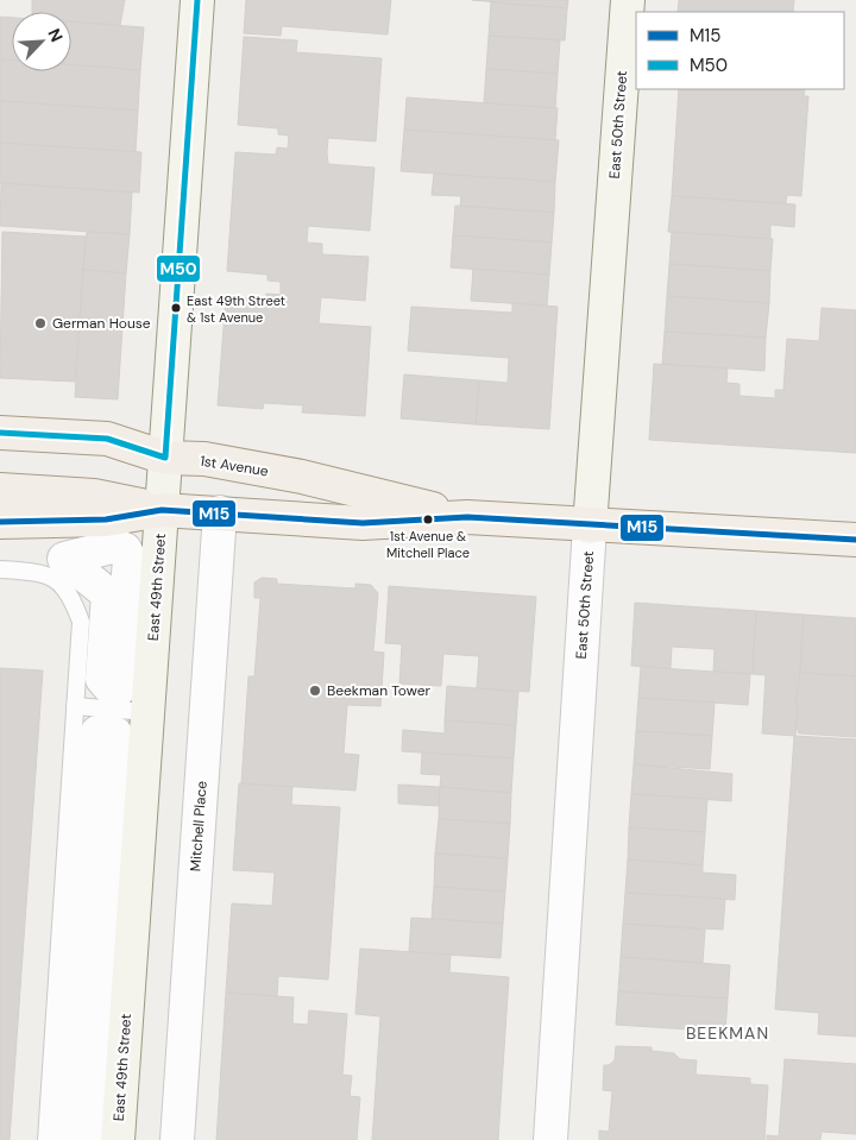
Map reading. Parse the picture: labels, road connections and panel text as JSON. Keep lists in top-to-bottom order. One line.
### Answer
{"streets":{"main road":["East 50th Street","1st Avenue","East 49th Street"],"street":["Mitchell Place"]},"crossings":[["East 50th Street","1st Avenue"],["1st Avenue","East 49th Street"],["1st Avenue","Mitchell Place"]],"districts":["BEEKMAN"],"places":["East 49th Street & 1st Avenue","German House","1st Avenue & Mitchell Place","Beekman Tower"],"lines":["transit line M50","transit line M15"],"legend":["M15","M50"],"north":"top right"}
